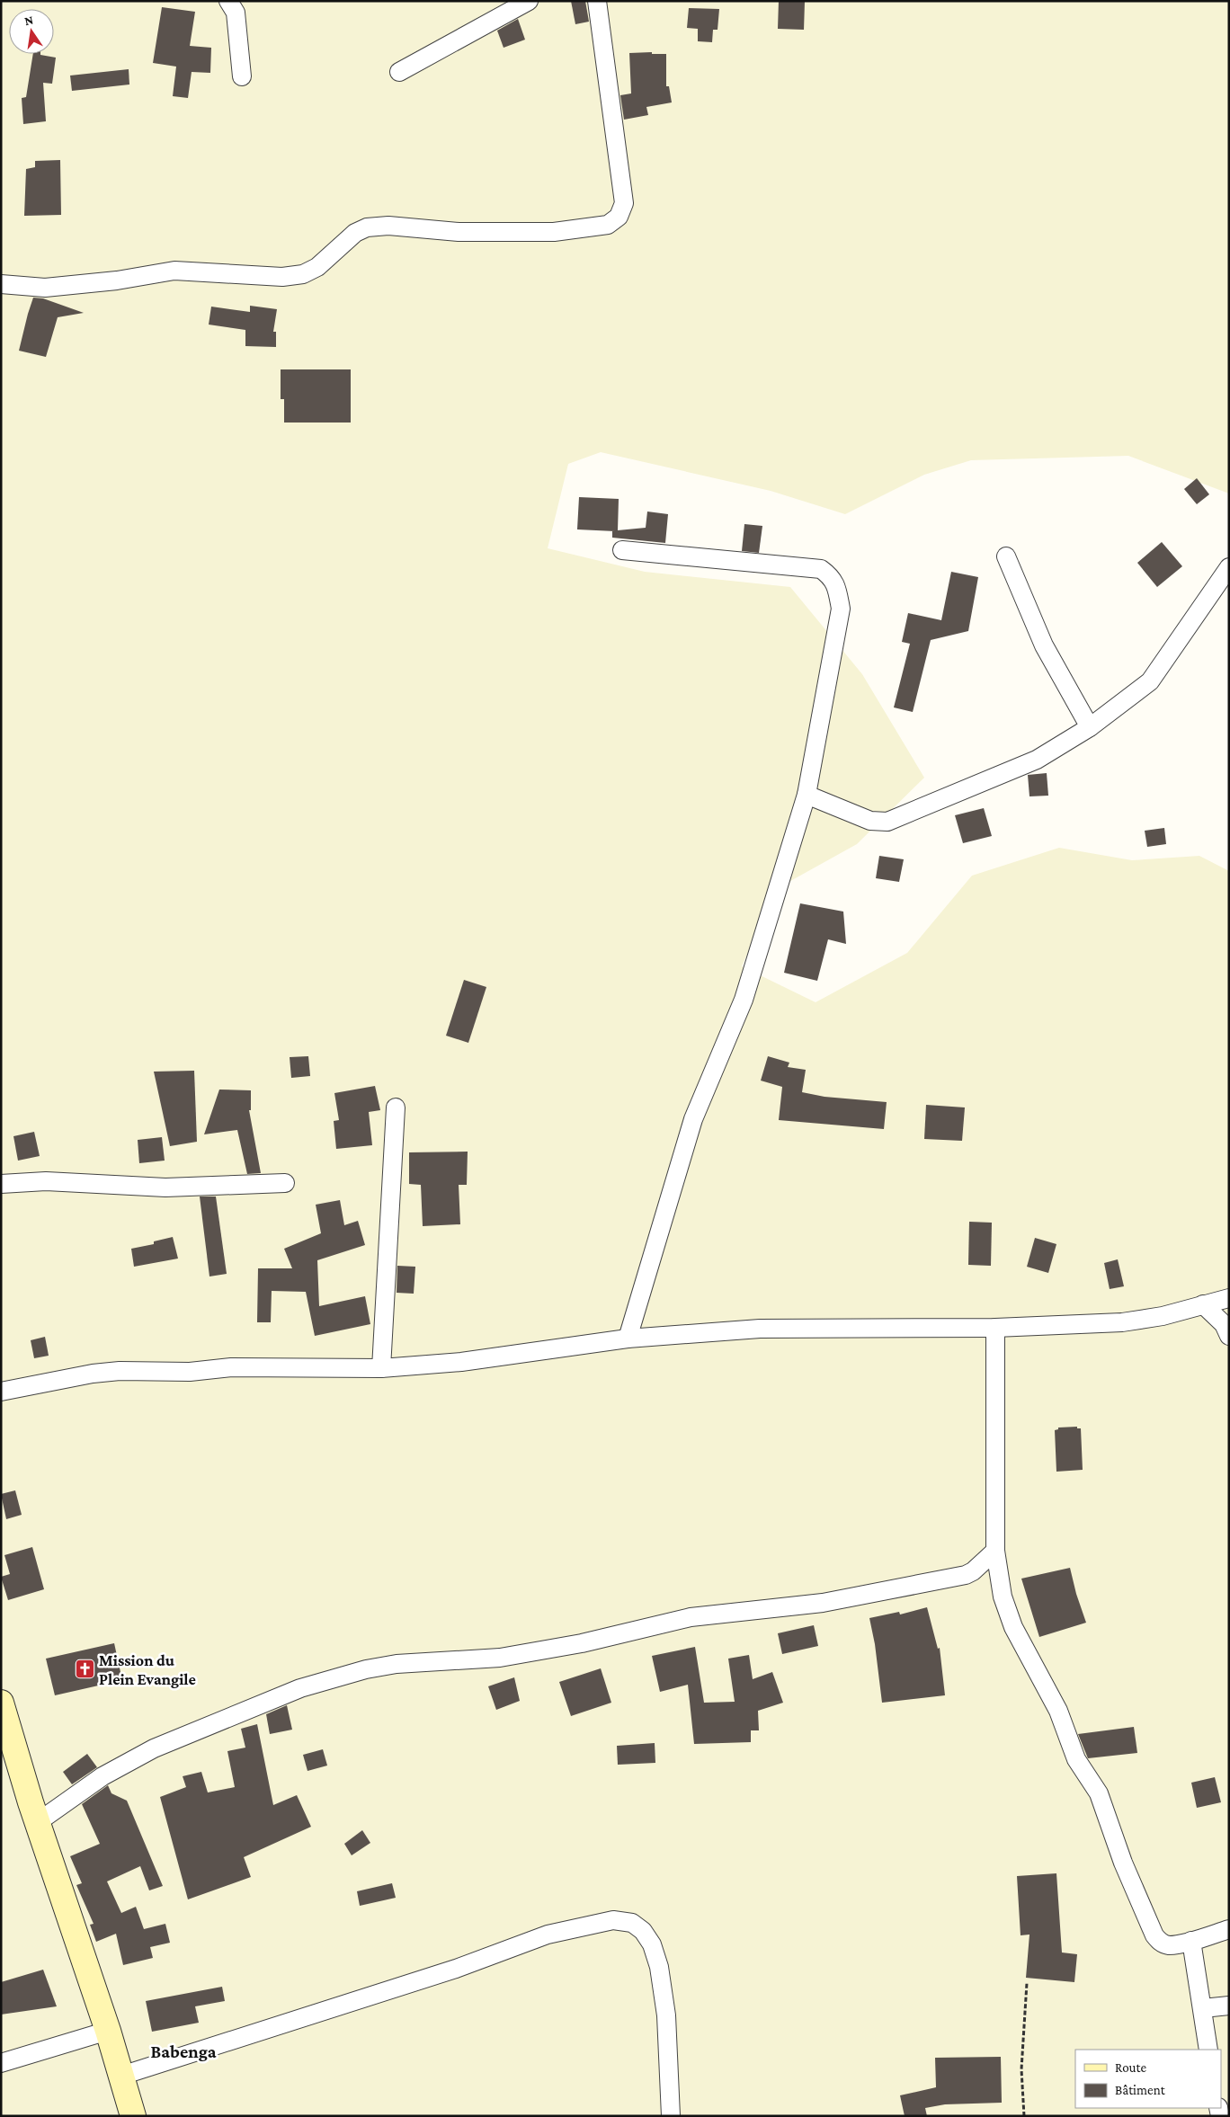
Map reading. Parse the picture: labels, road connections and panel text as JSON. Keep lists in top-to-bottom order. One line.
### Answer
{"districts":["Babenga"],"places":{"church":["Mission du Plein Evangile"]},"legend":["Route","Bâtiment"],"north":"top"}
